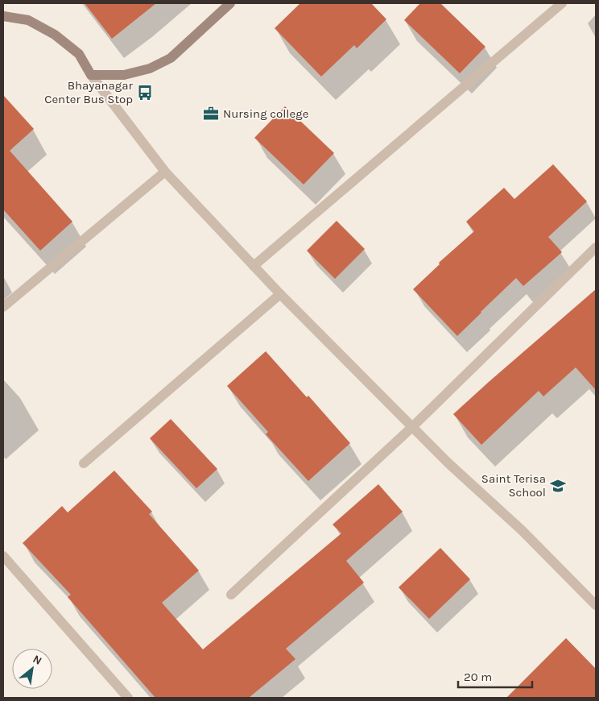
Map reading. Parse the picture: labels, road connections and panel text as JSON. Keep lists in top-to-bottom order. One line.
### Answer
{"places":{"bus stop":["Bhayanagar Center Bus Stop"],"office":["Nursing college"],"school or university":["Saint Terisa School"]},"scale_bar":"20 m","north":"top right"}
